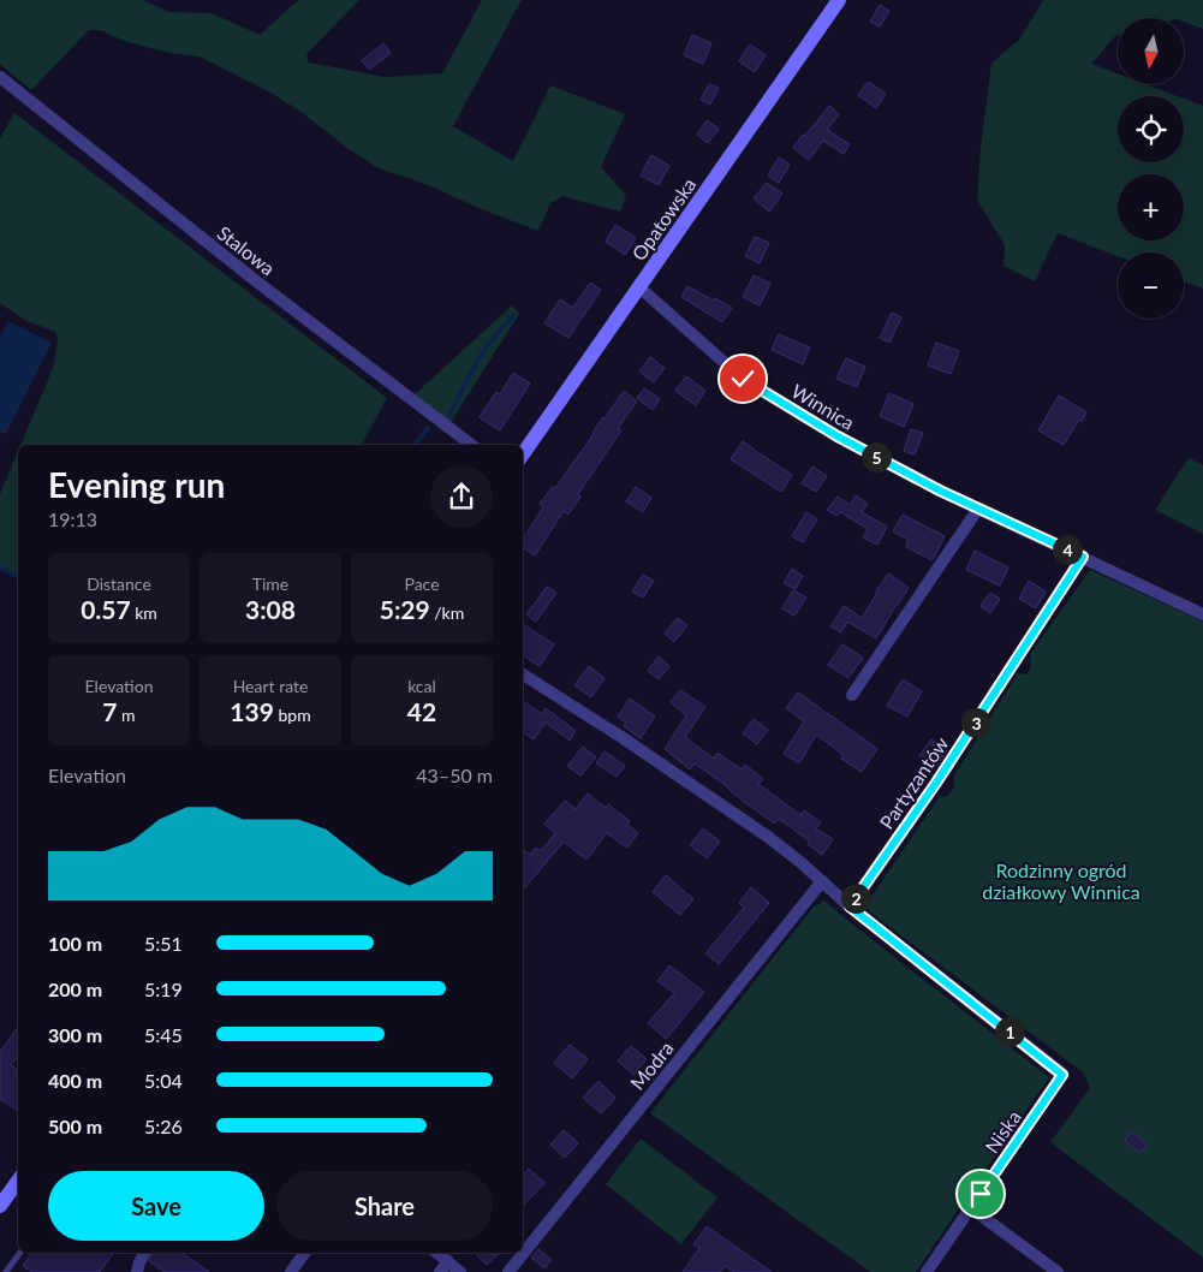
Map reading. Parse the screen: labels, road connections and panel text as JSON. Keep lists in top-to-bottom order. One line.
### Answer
{"streets":{"street":["Opatowska","Stalowa","Winnica","Partyzantów","Modra","Niska"]},"crossings":[["Opatowska","Winnica"],["Winnica","Partyzantów"],["Partyzantów","Niska"]],"parks":["Rodzinny ogród działkowy Winnica"],"north":"bottom","page":{"map_buttons":["+","−"],"pins":["5","4","3","2","1"],"heading":["Evening run","19:13"],"stats":[["Distance","0.57 km"],["Time","3:08"],["Pace","5:29 /km"],["Elevation","7 m"],["Heart rate","139 bpm"],["kcal","42"]],"chart":["Elevation","43–50 m"],"list":[{"name":"100 m","note":"5:51"},{"name":"200 m","note":"5:19"},{"name":"300 m","note":"5:45"},{"name":"400 m","note":"5:04"},{"name":"500 m","note":"5:26"}],"buttons":["Save","Share"]}}
